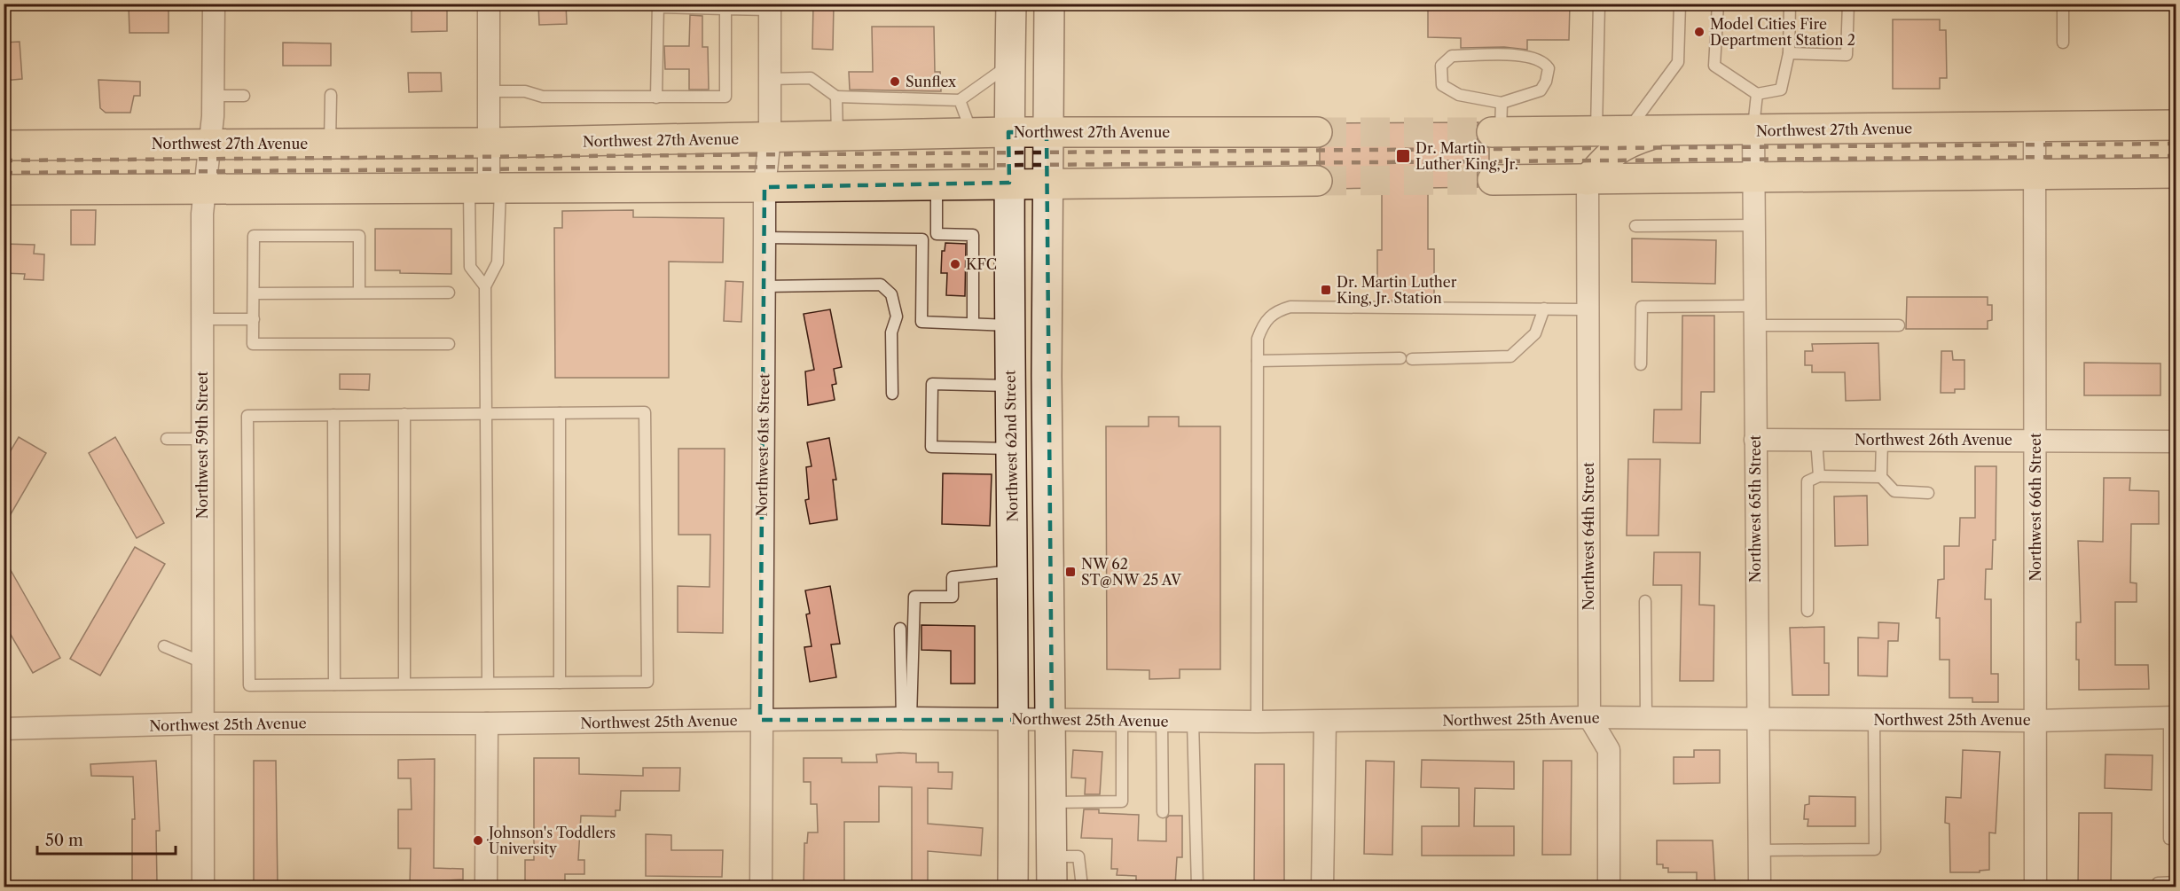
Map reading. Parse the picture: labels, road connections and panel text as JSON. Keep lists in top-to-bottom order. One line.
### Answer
{"streets":{"main road":["Northwest 27th Avenue","Northwest 62nd Street"],"street":["Northwest 26th Avenue","Northwest 59th Street","Northwest 61st Street","Northwest 66th Street","Northwest 65th Street","Northwest 64th Street","Northwest 25th Avenue"]},"crossings":[["Northwest 27th Avenue","Northwest 59th Street"],["Northwest 27th Avenue","Northwest 61st Street"],["Northwest 27th Avenue","Northwest 62nd Street"],["Northwest 27th Avenue","Northwest 66th Street"],["Northwest 27th Avenue","Northwest 65th Street"],["Northwest 26th Avenue","Northwest 66th Street"],["Northwest 26th Avenue","Northwest 65th Street"],["Northwest 59th Street","Northwest 25th Avenue"],["Northwest 61st Street","Northwest 25th Avenue"],["Northwest 62nd Street","Northwest 25th Avenue"],["Northwest 66th Street","Northwest 25th Avenue"],["Northwest 65th Street","Northwest 25th Avenue"],["Northwest 64th Street","Northwest 25th Avenue"]],"places":{"other":["Model Cities Fire Department Station 2","Sunflex","KFC","Johnson's Toddlers University"],"transit":["Dr. Martin Luther King, Jr.","Dr. Martin Luther King, Jr. Station","NW 62 ST@NW 25 AV"]},"scale_bar":"50 m"}
